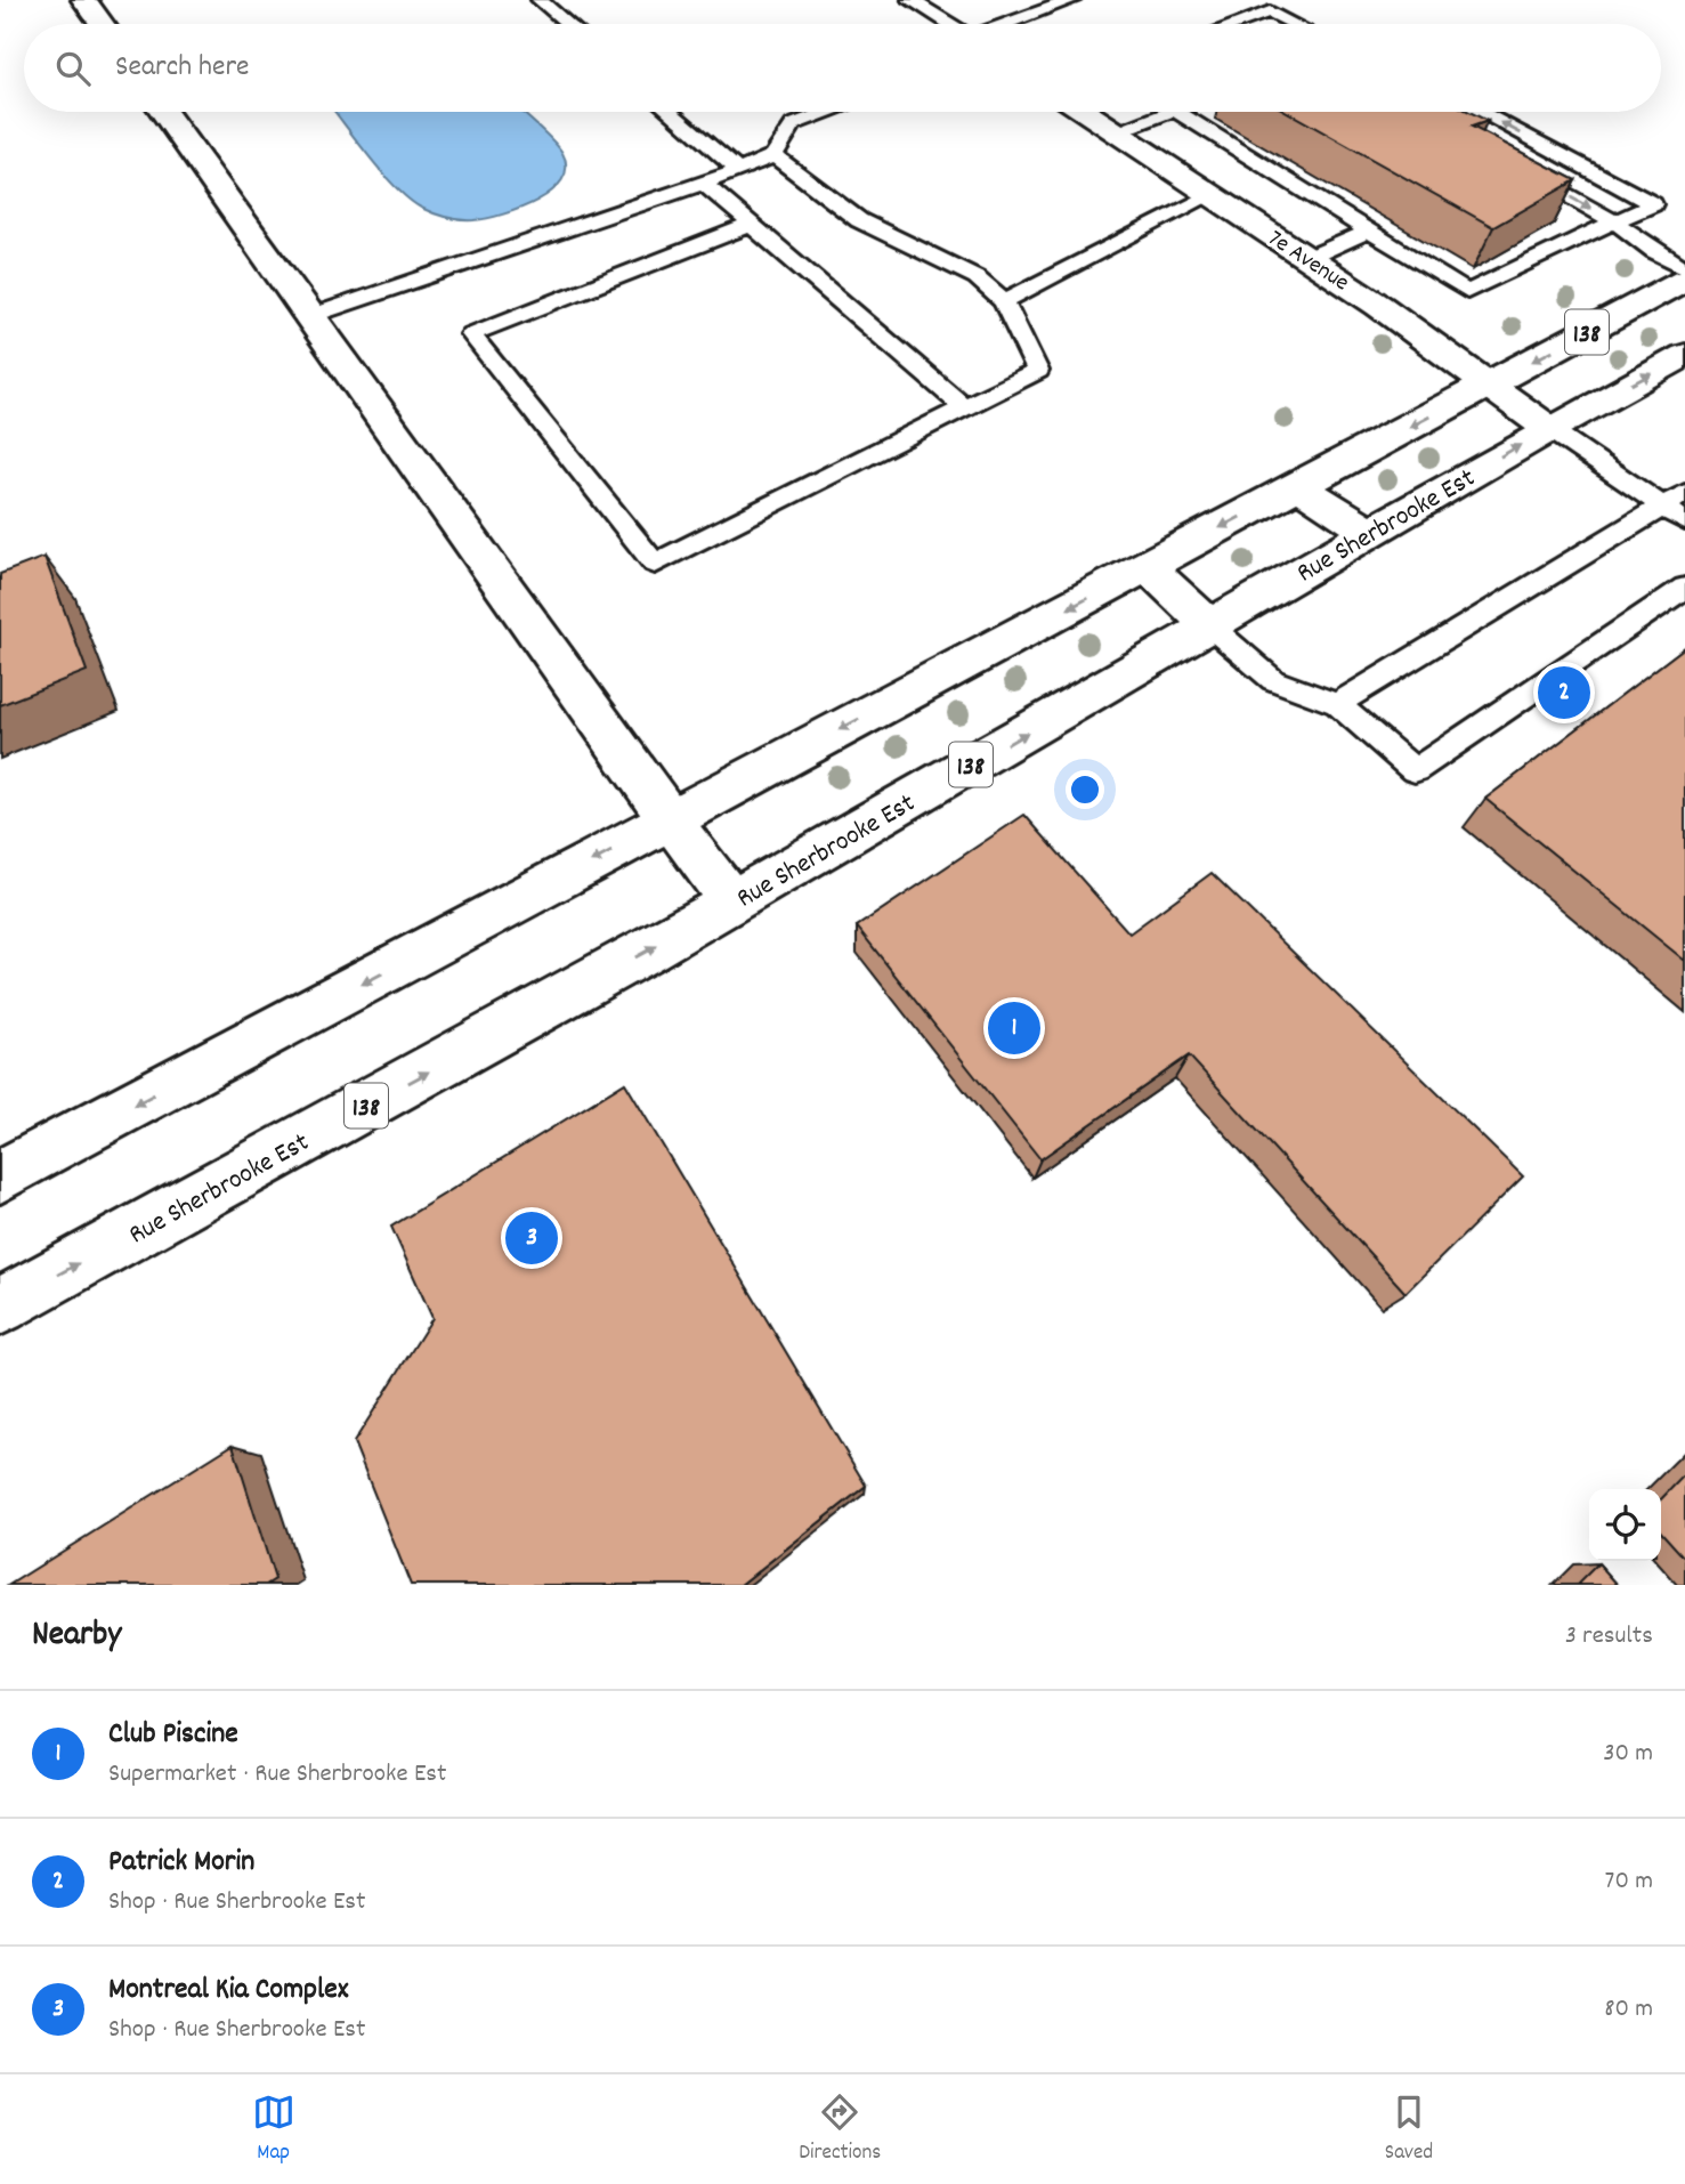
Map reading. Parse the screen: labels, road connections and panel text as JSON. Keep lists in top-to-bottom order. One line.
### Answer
{"streets":{"main road":["7e Avenue","138","Rue Sherbrooke Est"]},"crossings":[["7e Avenue","138"],["7e Avenue","Rue Sherbrooke Est"]],"page":{"search":"Search here","pins":["2","1","3"],"heading":["Nearby","3 results"],"list":[{"mark":"1","name":"Club Piscine","note":"Supermarket · Rue Sherbrooke Est","value":"30 m"},{"mark":"2","name":"Patrick Morin","note":"Shop · Rue Sherbrooke Est","value":"70 m"},{"mark":"3","name":"Montreal Kia Complex","note":"Shop · Rue Sherbrooke Est","value":"80 m"}],"nav":["Map","Directions","Saved"]}}
